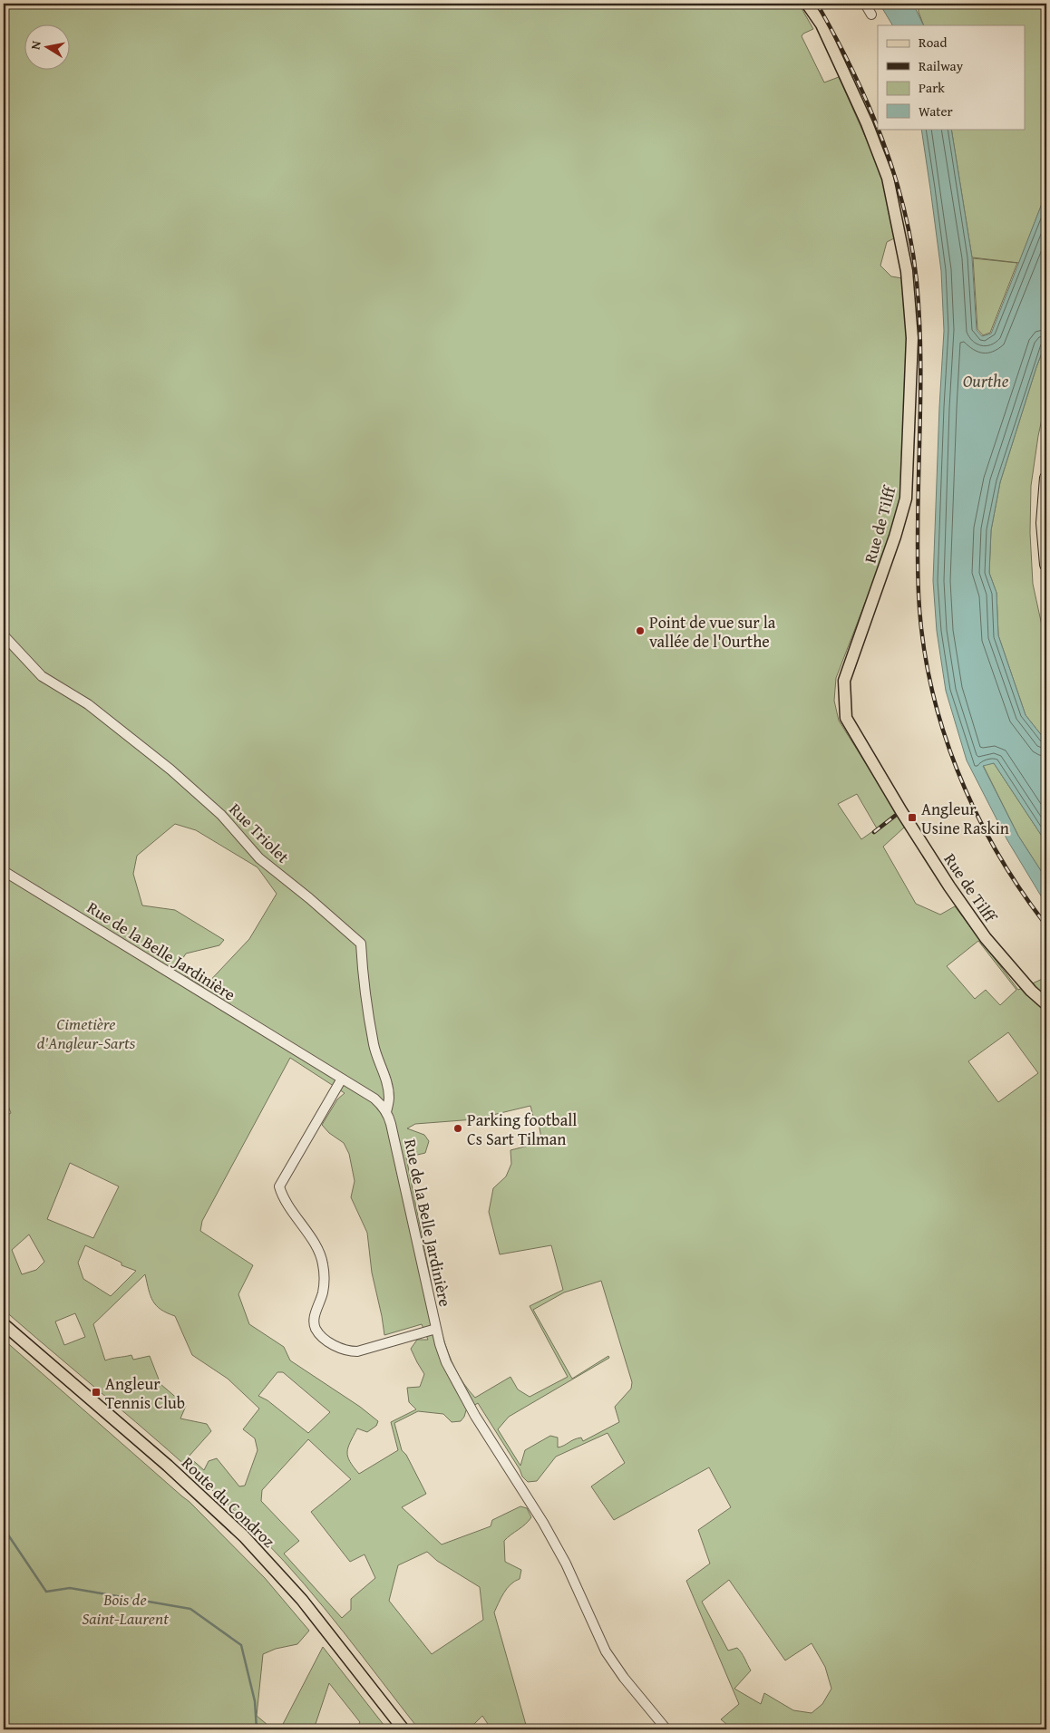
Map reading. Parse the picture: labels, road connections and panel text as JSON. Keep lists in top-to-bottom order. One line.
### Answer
{"streets":{"main road":["Rue de Tilff","Route du Condroz"],"street":["Rue Triolet","Rue de la Belle Jardinière"]},"crossings":[["Rue Triolet","Rue de la Belle Jardinière"]],"water":["Ourthe"],"parks":["Cimetière d'Angleur-Sarts","Bois de Saint-Laurent"],"places":{"other":["Point de vue sur la vallée de l'Ourthe","Parking football Cs Sart Tilman"],"transit":["Angleur Usine Raskin","Angleur Tennis Club"]},"legend":["Road","Railway","Park","Water"],"north":"left"}
